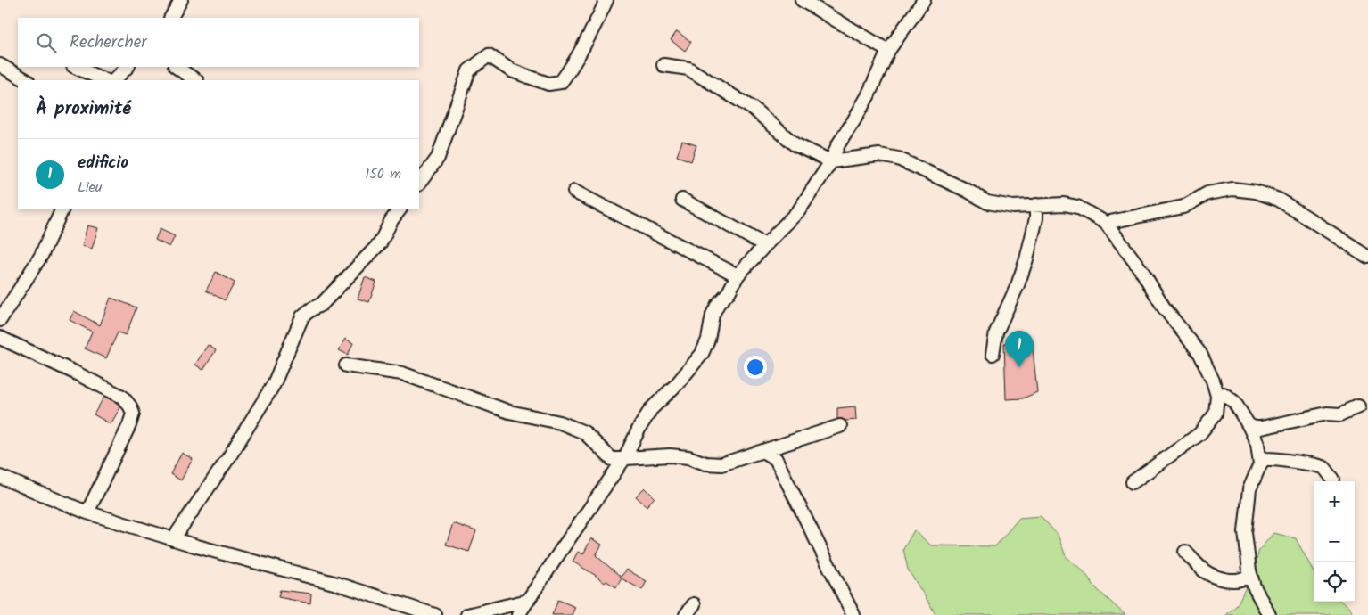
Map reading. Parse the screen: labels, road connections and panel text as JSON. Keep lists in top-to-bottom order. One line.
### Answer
{"page":{"search":"Rechercher","heading":"À proximité","list":[{"mark":"1","name":"edificio","note":"Lieu","value":"150 m"}],"pins":"1","map_buttons":["+","−"]}}
